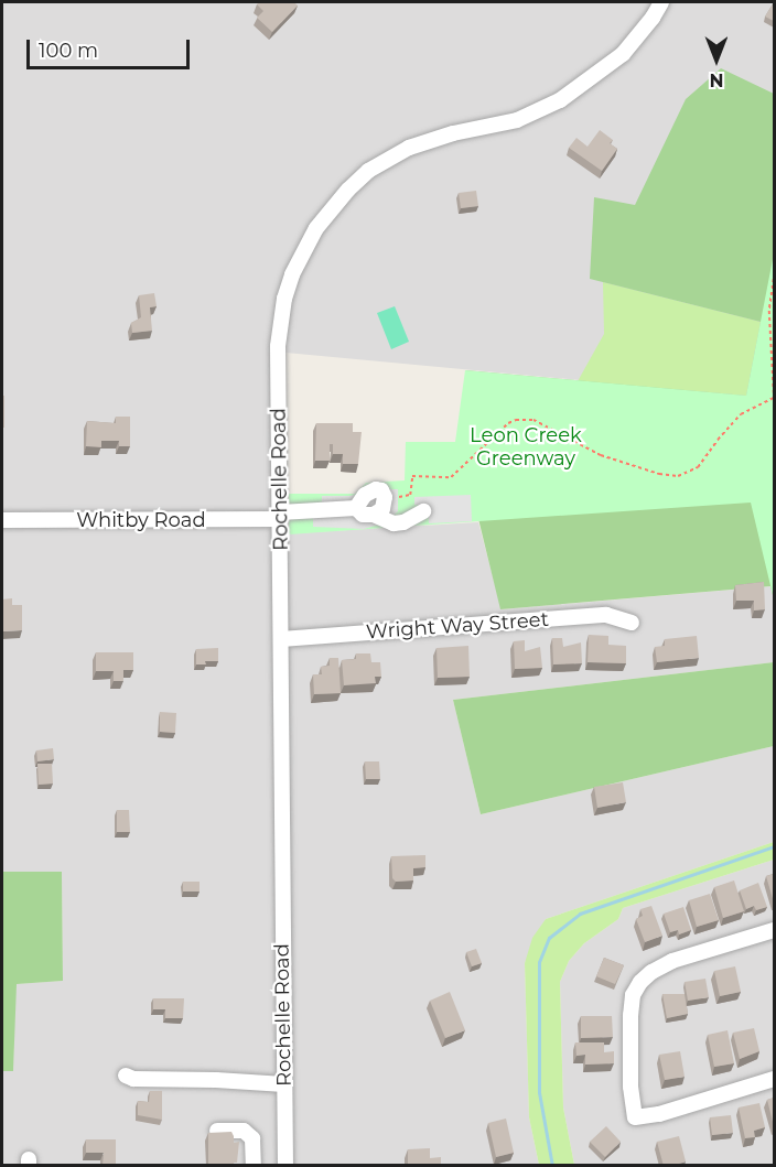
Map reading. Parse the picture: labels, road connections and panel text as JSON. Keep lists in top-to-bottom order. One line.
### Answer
{"streets":{"street":["Rochelle Road","Whitby Road","Wright Way Street"]},"crossings":[["Rochelle Road","Whitby Road"],["Rochelle Road","Wright Way Street"]],"parks":["Leon Creek Greenway"],"scale_bar":"100 m","north":"bottom"}
